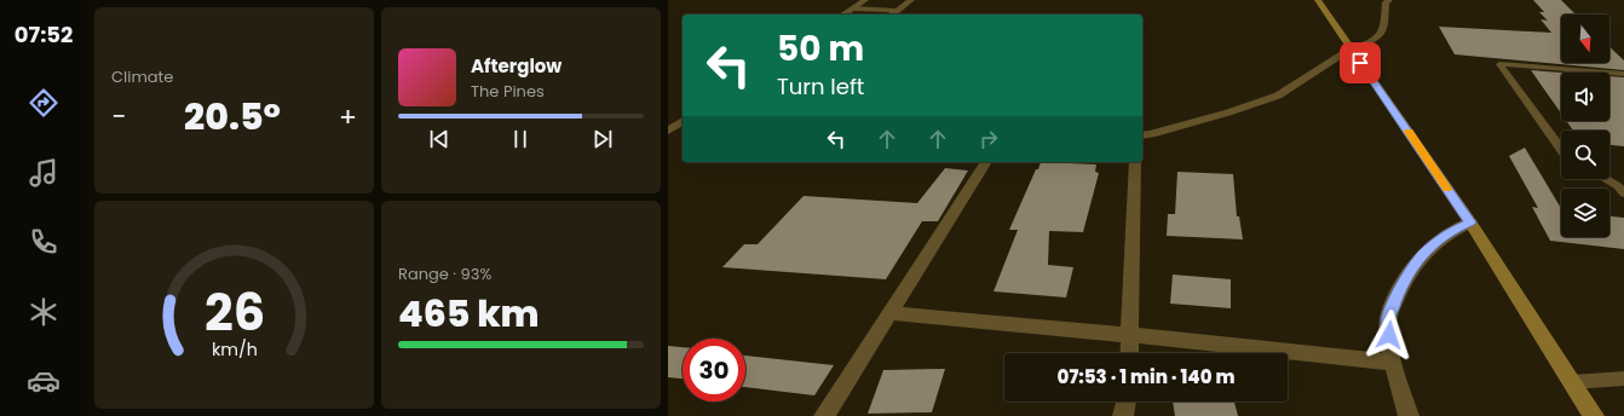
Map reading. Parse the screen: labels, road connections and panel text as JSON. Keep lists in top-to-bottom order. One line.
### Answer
{"north":"bottom","page":{"tabs":"07:52","tile":["Climate",["Range · 93%","465 km"]],"turn":["50 m","Turn left"],"song":["Afterglow","The Pines"],"heat":["−","20.5°","+"],"limit":"30","trip":"07:53 · 1 min · 140 m","gauge":["26","km/h"]}}
